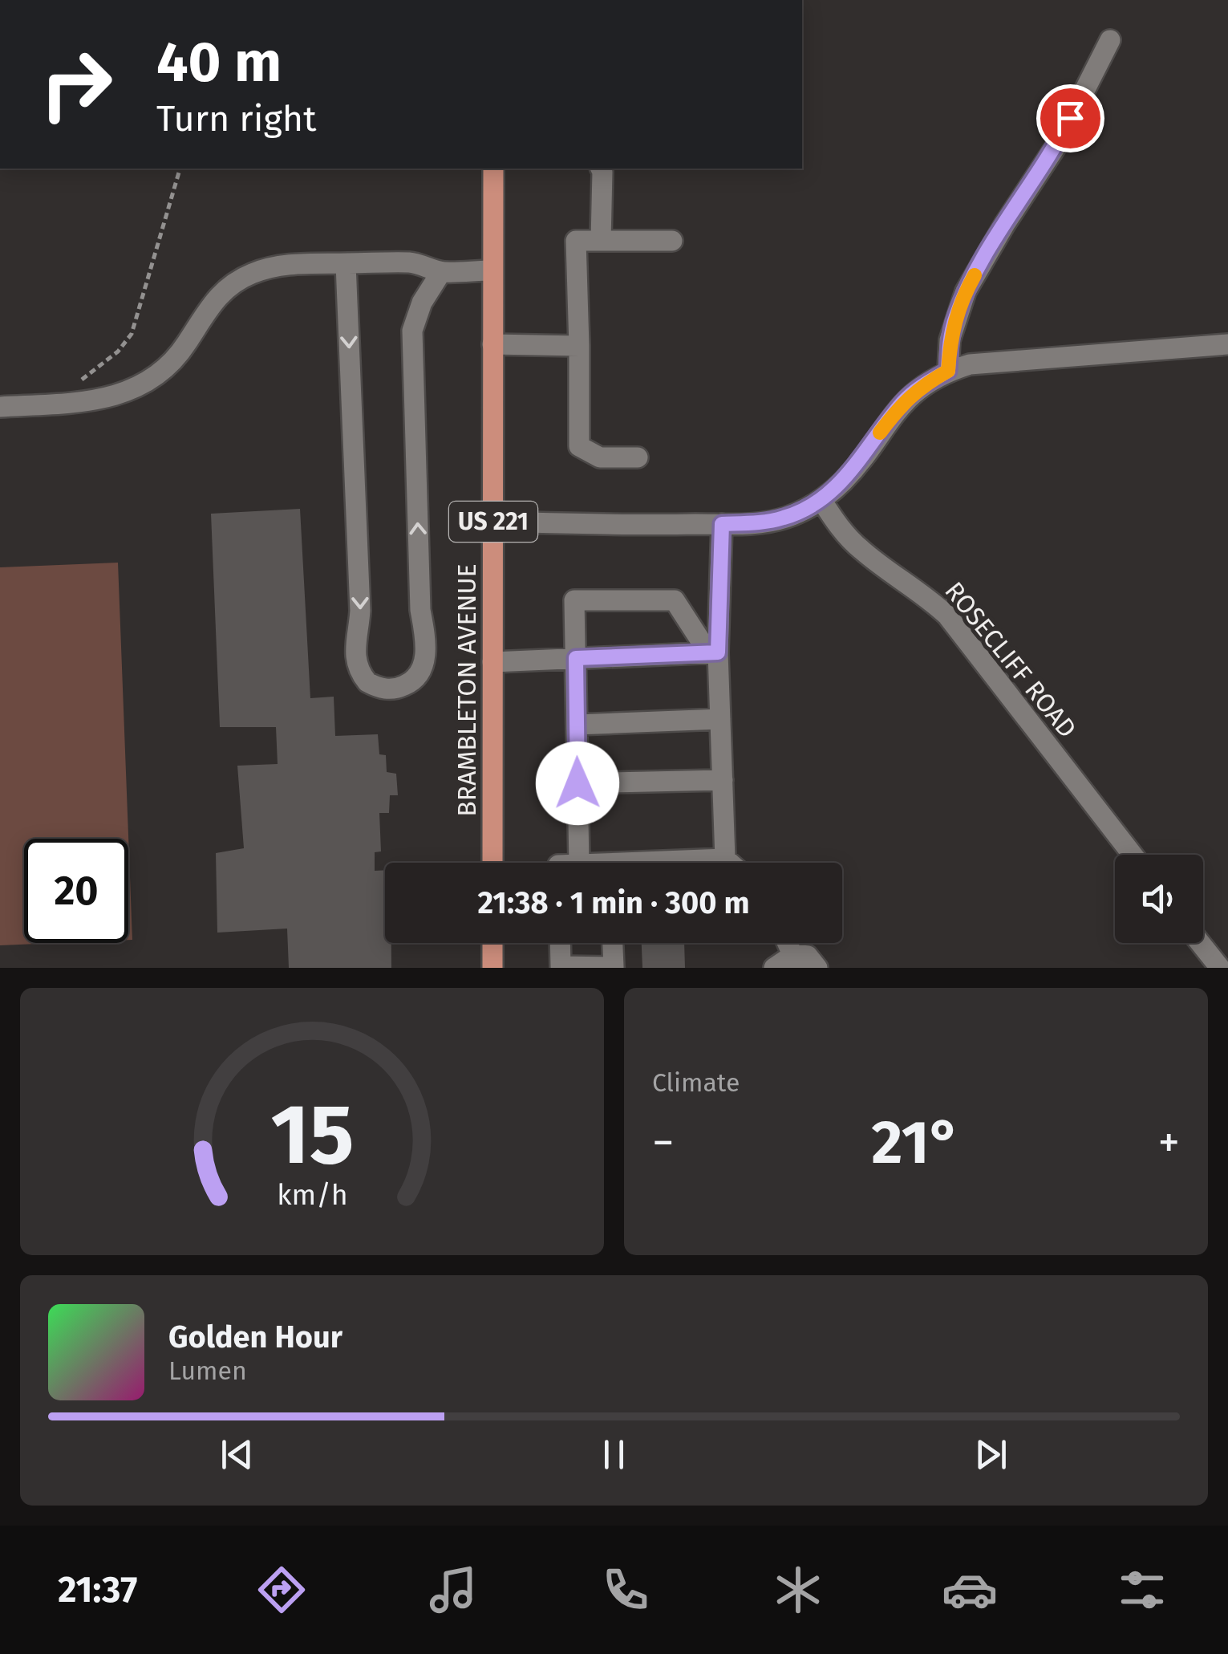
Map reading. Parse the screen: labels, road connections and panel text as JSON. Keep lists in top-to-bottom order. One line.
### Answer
{"streets":{"main road":["US 221","BRAMBLETON AVENUE"],"street":["ROSECLIFF ROAD"]},"page":{"turn":["40 m","Turn right"],"limit":"20","trip":"21:38 · 1 min · 300 m","tile":"Climate","heat":["−","21°","+"],"song":["Golden Hour","Lumen"],"tabs":"21:37","gauge":["15","km/h"]}}
